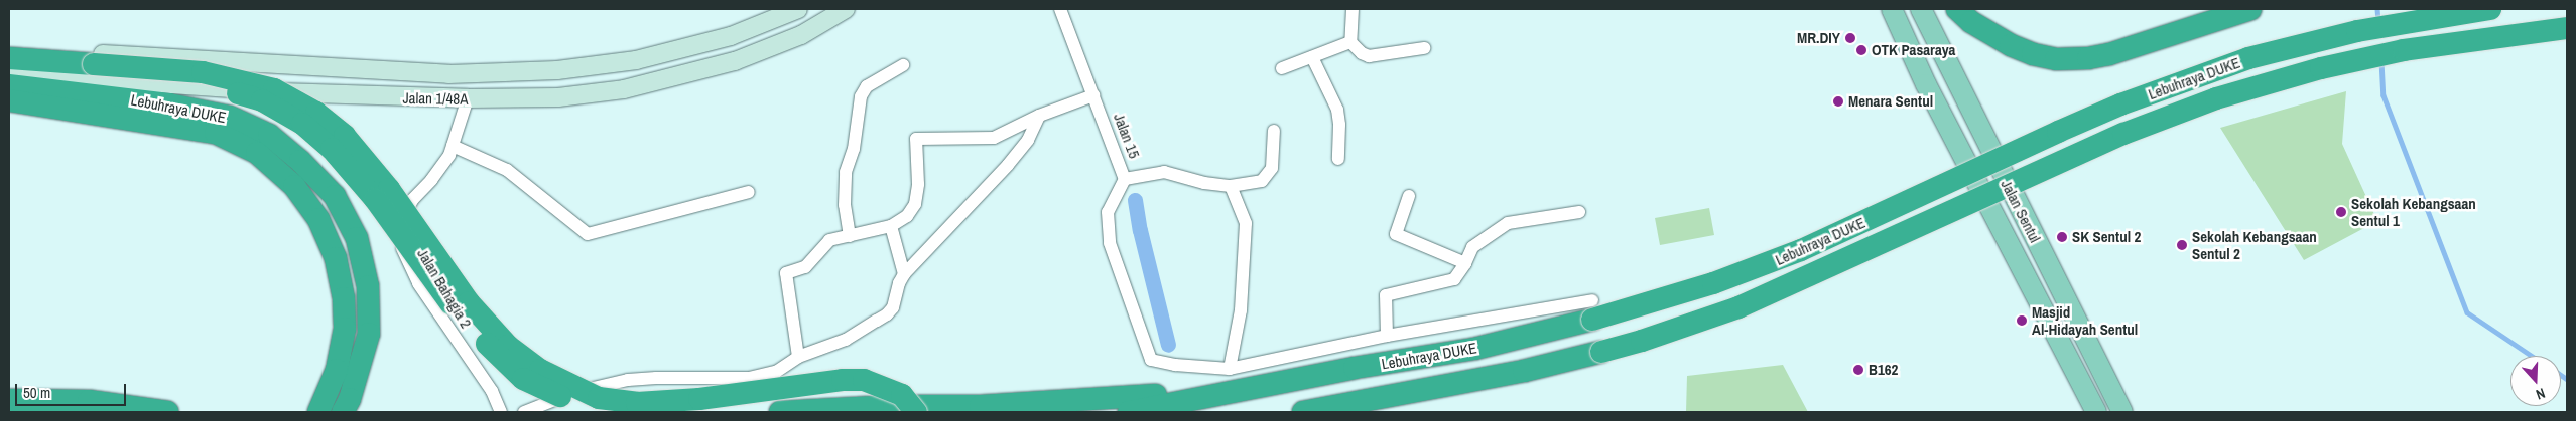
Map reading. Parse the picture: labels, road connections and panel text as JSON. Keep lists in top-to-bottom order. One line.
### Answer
{"streets":{"highway":["Lebuhraya DUKE"],"main road":["Jalan 1/48A","Jalan Sentul"],"street":["Jalan 15","Jalan Bahagia 2"]},"crossings":[["Jalan 1/48A","Jalan Bahagia 2"]],"places":["MR.DIY","OTK Pasaraya","Menara Sentul","Sekolah Kebangsaan Sentul 1","SK Sentul 2","Sekolah Kebangsaan Sentul 2","Masjid Al-Hidayah Sentul","B162"],"scale_bar":"50 m","north":"bottom"}
